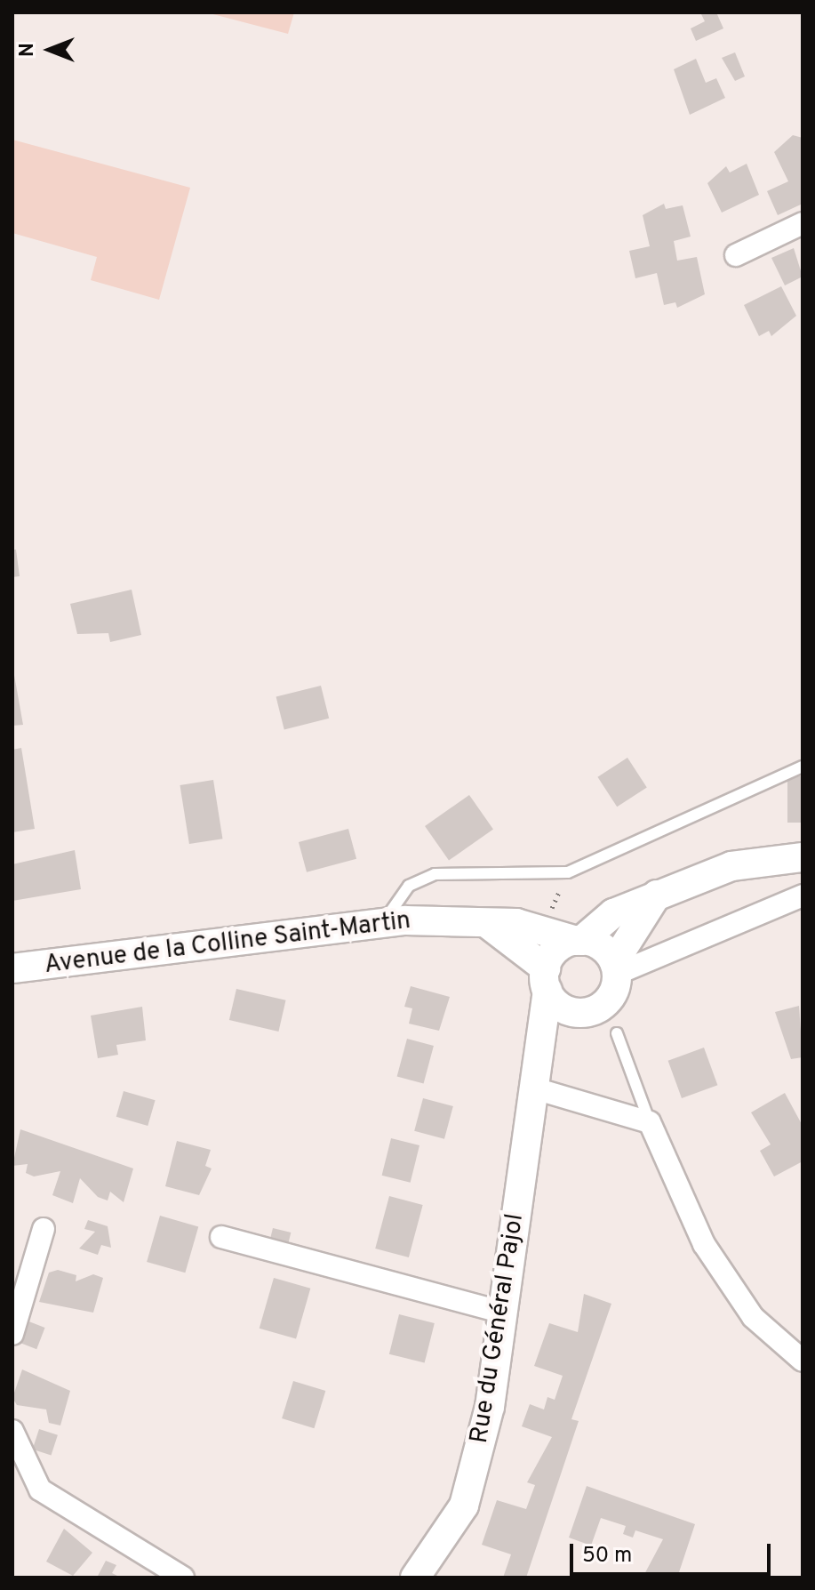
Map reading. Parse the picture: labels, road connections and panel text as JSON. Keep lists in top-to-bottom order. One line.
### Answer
{"streets":{"street":["Avenue de la Colline Saint-Martin","Rue du Général Pajol"]},"crossings":[["Avenue de la Colline Saint-Martin","Rue du Général Pajol"]],"scale_bar":"50 m","north":"left"}
